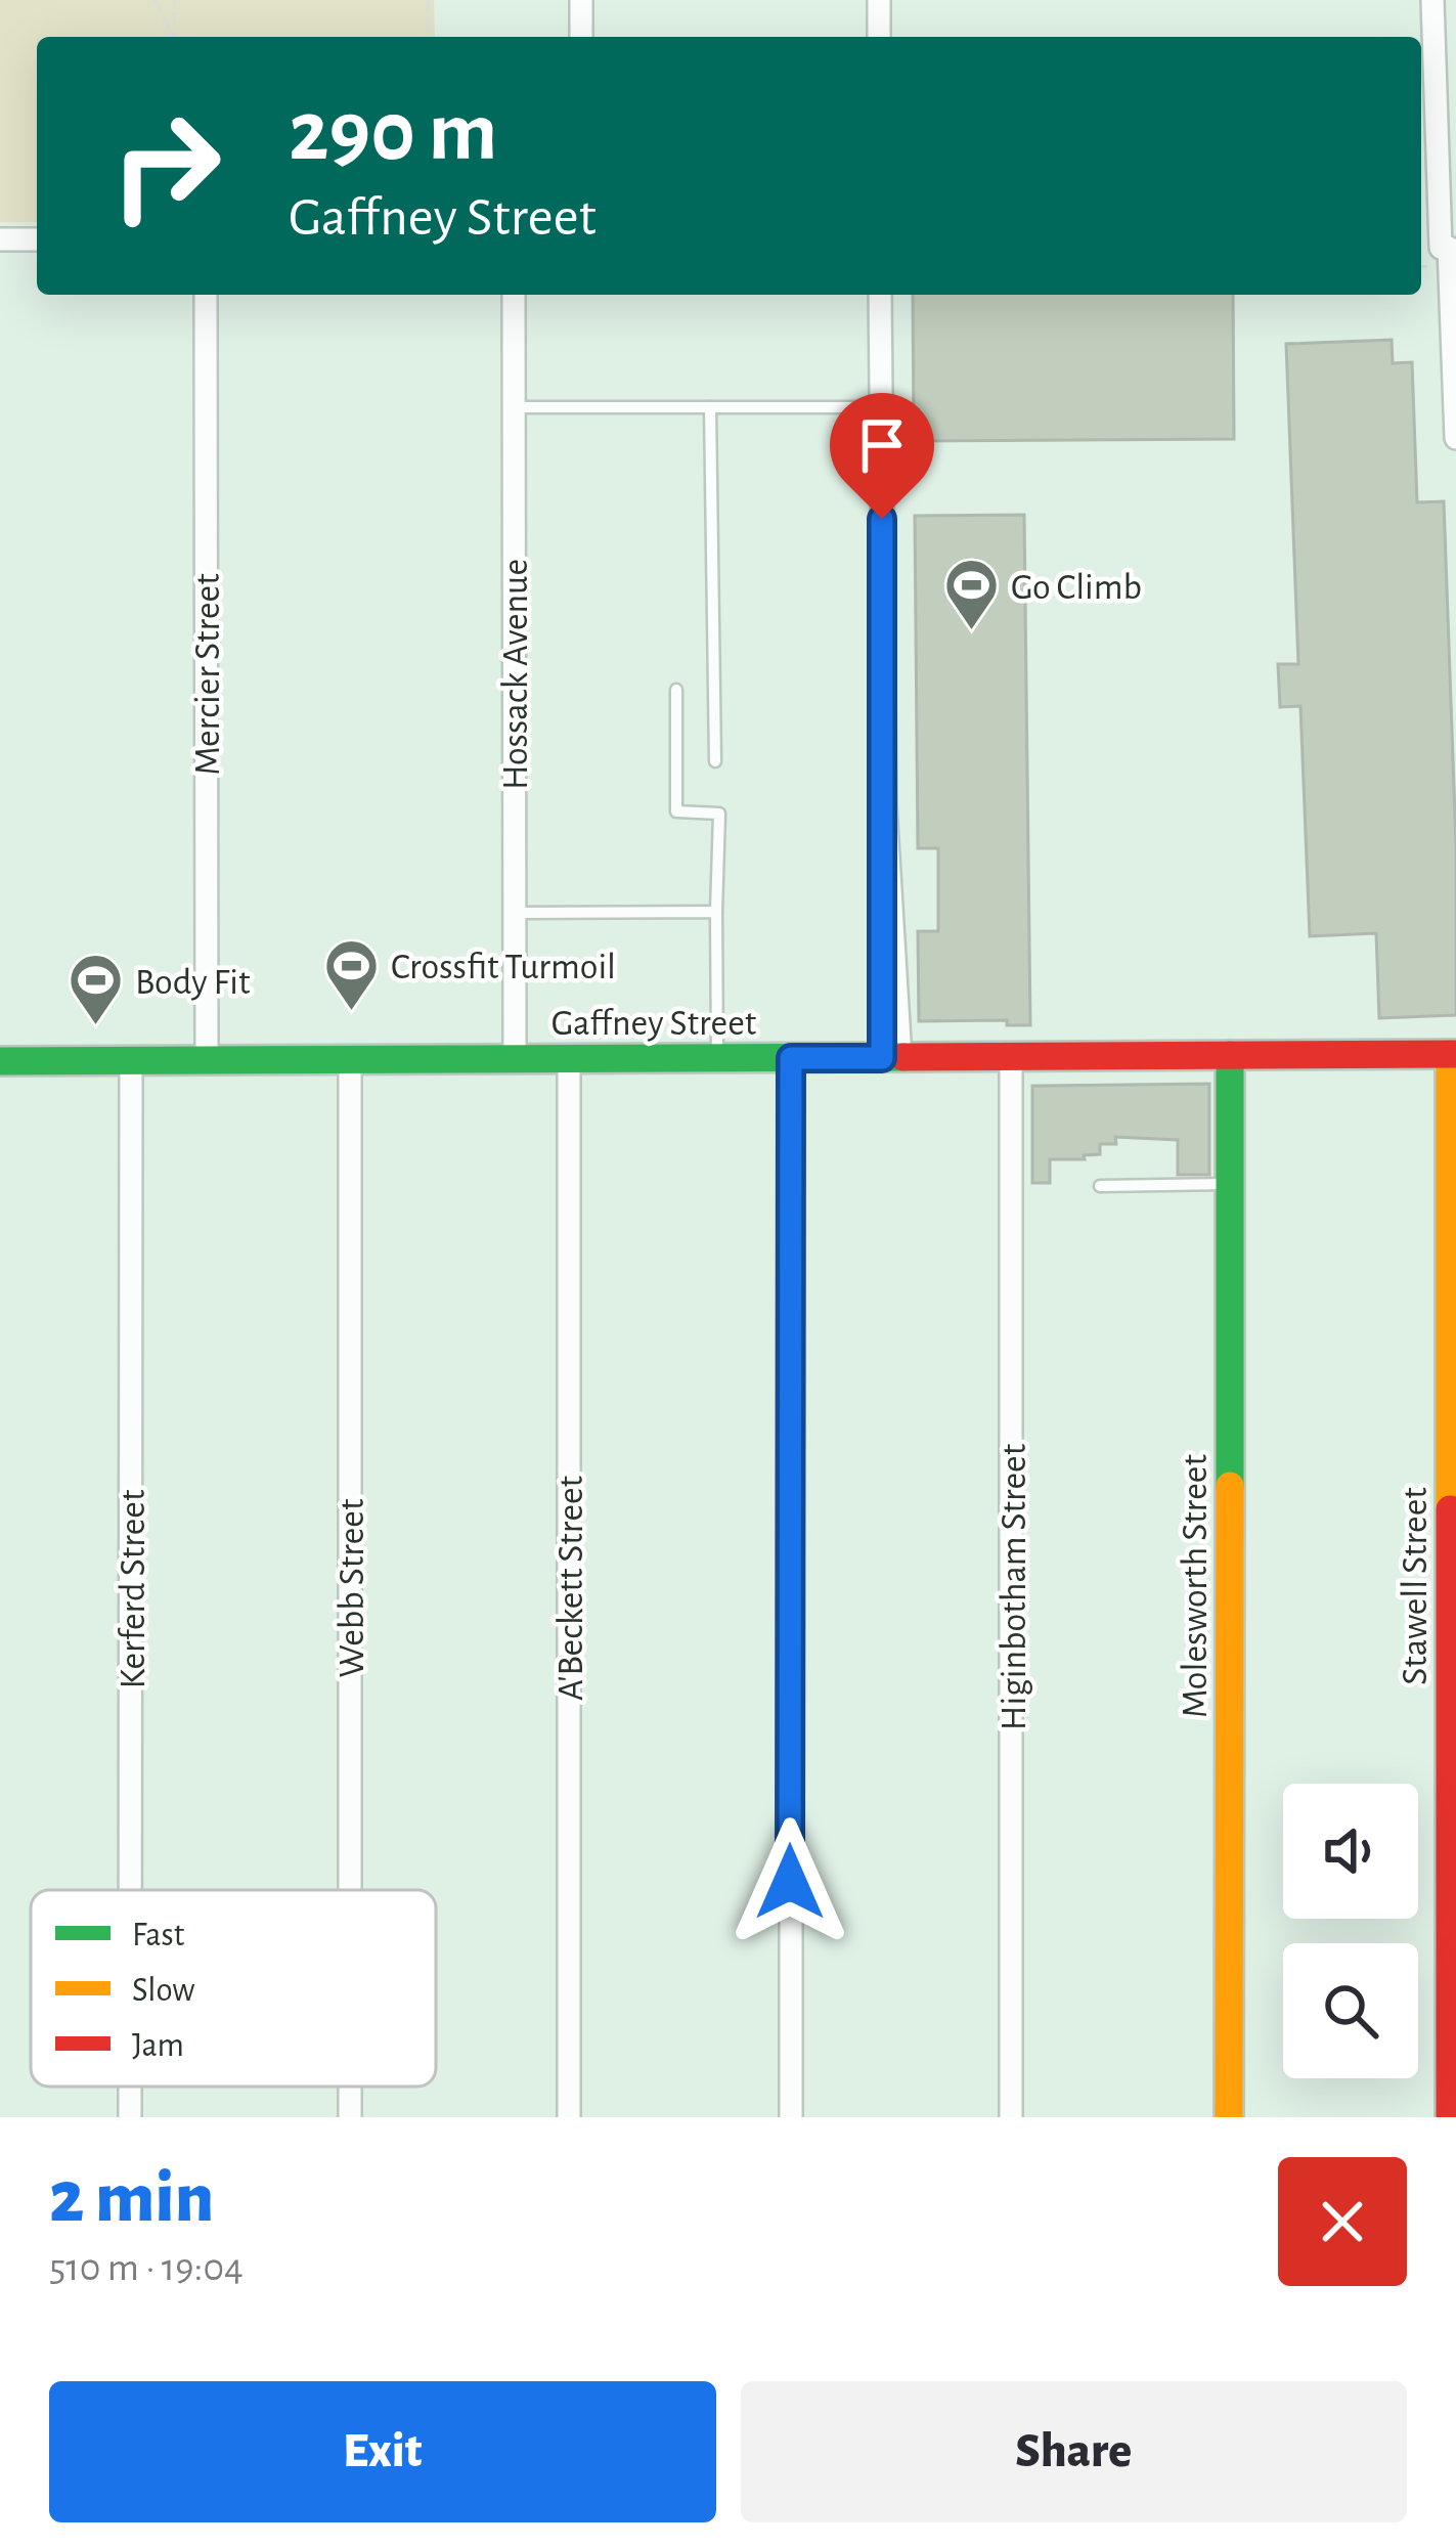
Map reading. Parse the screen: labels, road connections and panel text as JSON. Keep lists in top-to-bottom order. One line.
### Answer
{"streets":{"street":["Mercier Street","Hossack Avenue","Gaffney Street","Molesworth Street","Stawell Street","Higinbotham Street","Webb Street","A'Beckett Street","Kerferd Street"]},"crossings":[["Mercier Street","Gaffney Street"],["Hossack Avenue","Gaffney Street"],["Gaffney Street","Molesworth Street"],["Gaffney Street","Stawell Street"],["Gaffney Street","Higinbotham Street"],["Gaffney Street","Webb Street"],["Gaffney Street","A'Beckett Street"],["Gaffney Street","Kerferd Street"]],"places":{"sports":["Go Climb","Crossfit Turmoil","Body Fit"]},"legend":["Fast","Slow","Jam"],"page":{"turn":["290 m","Gaffney Street"],"heading":["2 min","510 m · 19:04"],"buttons":["Exit","Share"]}}
